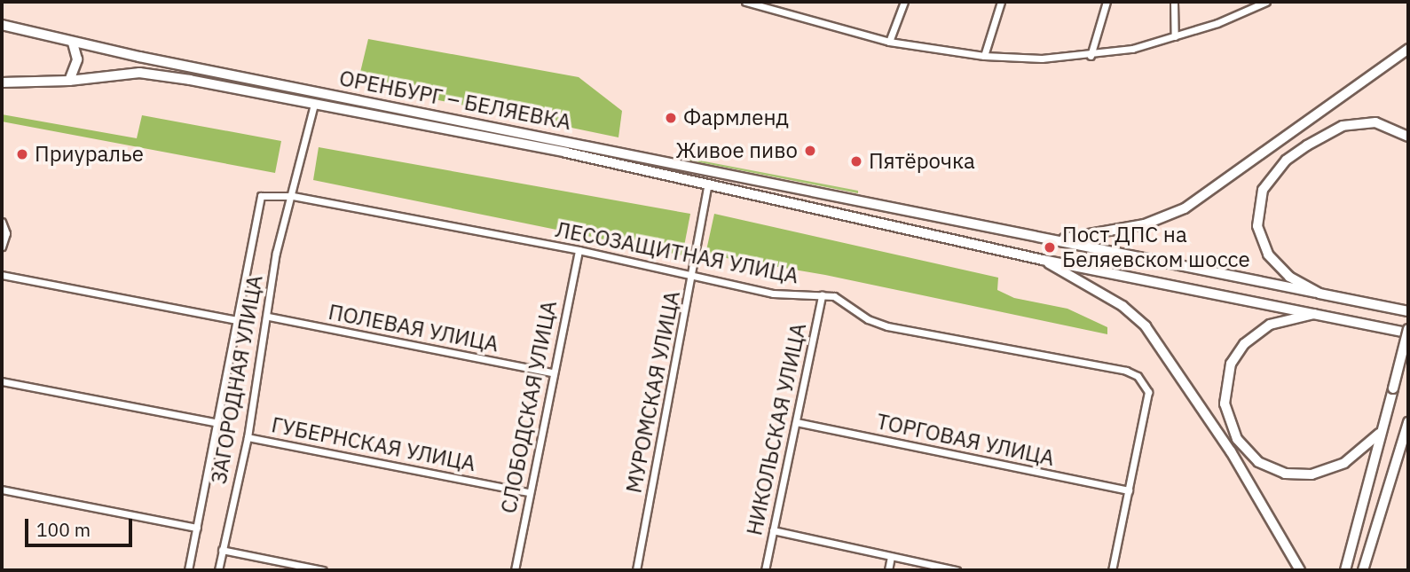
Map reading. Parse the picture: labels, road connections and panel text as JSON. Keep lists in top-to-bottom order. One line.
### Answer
{"streets":{"main road":["ОРЕНБУРГ – БЕЛЯЕВКА"],"street":["ЛЕСОЗАЩИТНАЯ УЛИЦА","ПОЛЕВАЯ УЛИЦА","ЗАГОРОДНАЯ УЛИЦА","МУРОМСКАЯ УЛИЦА","СЛОБОДСКАЯ УЛИЦА","НИКОЛЬСКАЯ УЛИЦА","ТОРГОВАЯ УЛИЦА","ГУБЕРНСКАЯ УЛИЦА"]},"crossings":[["ОРЕНБУРГ – БЕЛЯЕВКА","ЗАГОРОДНАЯ УЛИЦА"],["ОРЕНБУРГ – БЕЛЯЕВКА","МУРОМСКАЯ УЛИЦА"],["ЛЕСОЗАЩИТНАЯ УЛИЦА","ЗАГОРОДНАЯ УЛИЦА"],["ЛЕСОЗАЩИТНАЯ УЛИЦА","МУРОМСКАЯ УЛИЦА"],["ЛЕСОЗАЩИТНАЯ УЛИЦА","СЛОБОДСКАЯ УЛИЦА"],["ЛЕСОЗАЩИТНАЯ УЛИЦА","НИКОЛЬСКАЯ УЛИЦА"],["ЛЕСОЗАЩИТНАЯ УЛИЦА","ТОРГОВАЯ УЛИЦА"],["ПОЛЕВАЯ УЛИЦА","ЗАГОРОДНАЯ УЛИЦА"],["ПОЛЕВАЯ УЛИЦА","СЛОБОДСКАЯ УЛИЦА"],["ЗАГОРОДНАЯ УЛИЦА","ГУБЕРНСКАЯ УЛИЦА"],["СЛОБОДСКАЯ УЛИЦА","ГУБЕРНСКАЯ УЛИЦА"],["НИКОЛЬСКАЯ УЛИЦА","ТОРГОВАЯ УЛИЦА"]],"places":["Фармленд","Живое пиво","Приуралье","Пятёрочка","Пост ДПС на Беляевском шоссе"],"scale_bar":"100 m"}
